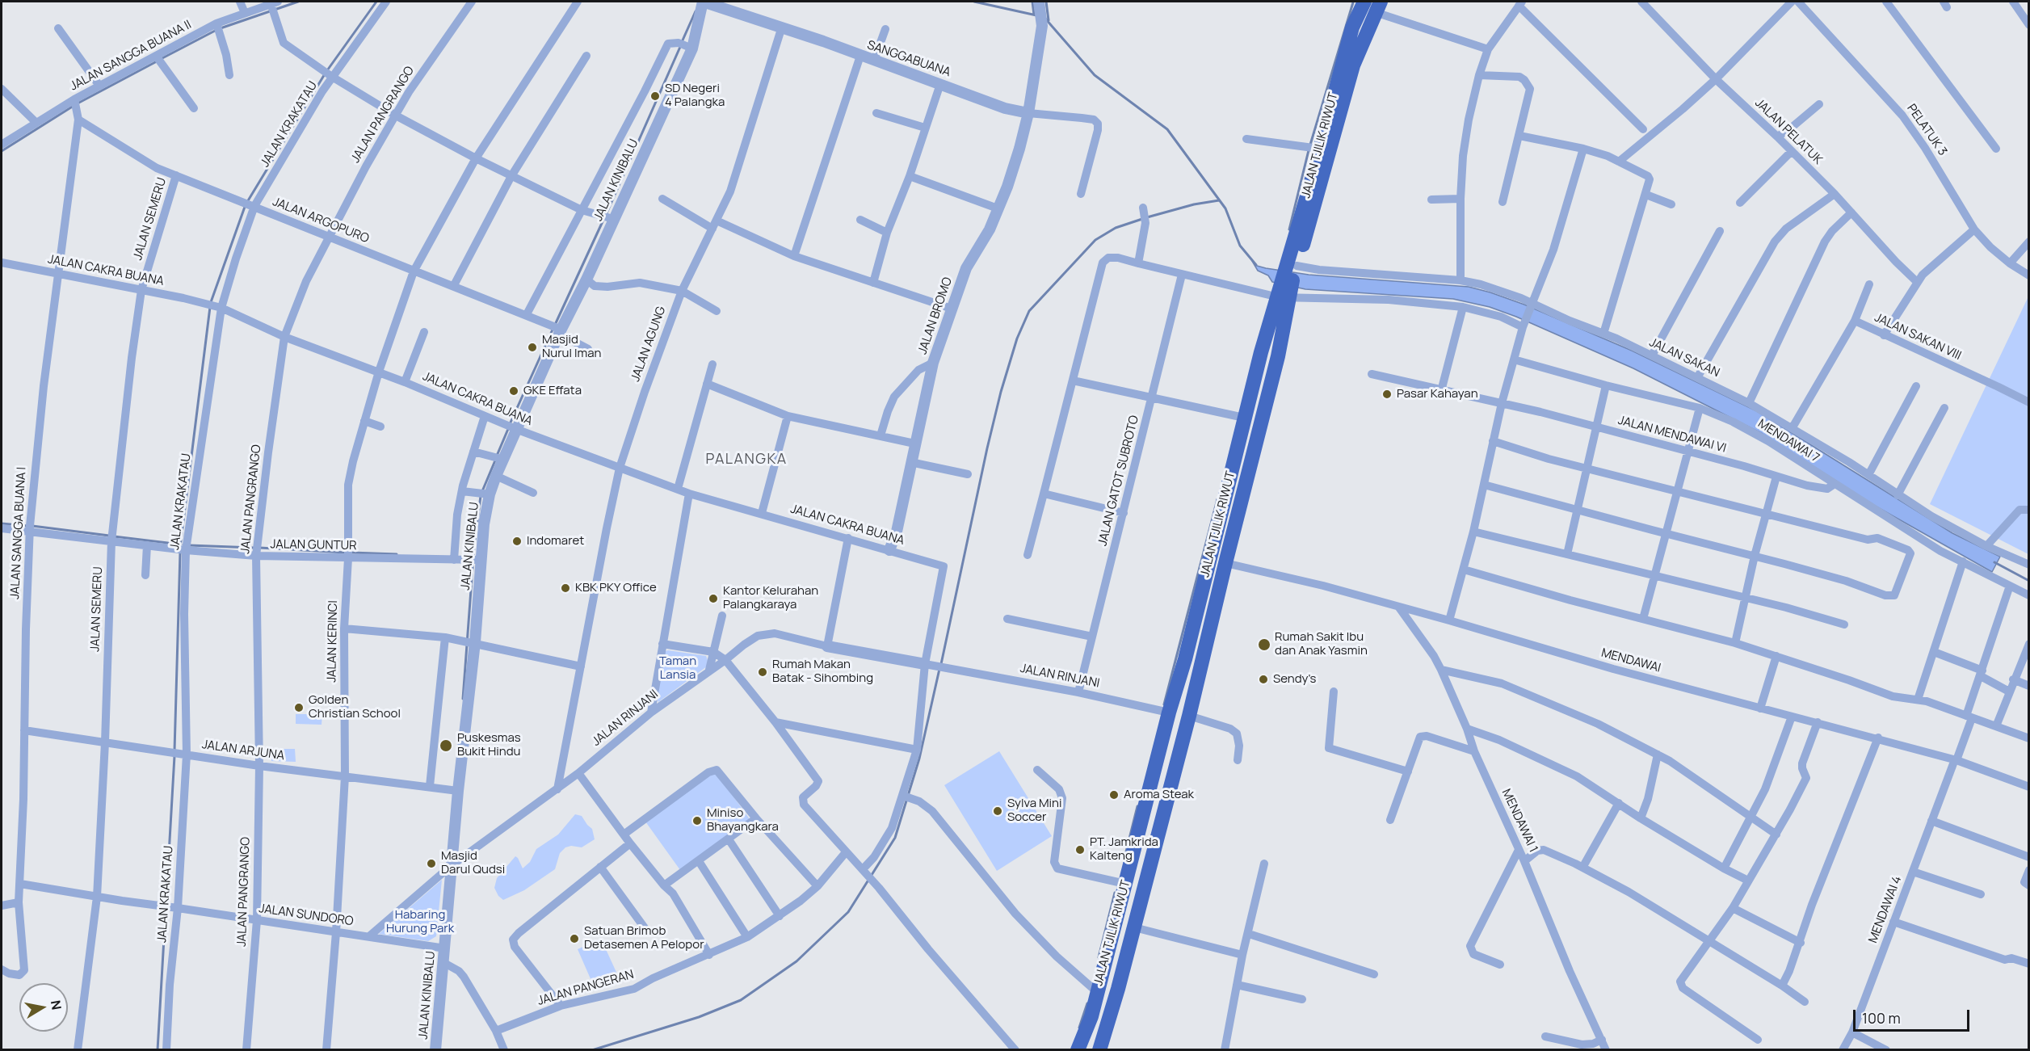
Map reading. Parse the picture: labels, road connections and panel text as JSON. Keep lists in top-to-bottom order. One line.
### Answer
{"streets":{"highway":["JALAN TJILIK RIWUT"],"street":["JALAN SANGGA BUANA II","SANGGABUANA","JALAN PANGRANGO","JALAN KRAKATAU","PELATUK 3","JALAN PELATUK","JALAN KINIBALU","JALAN SEMERU","JALAN ARGOPURO","JALAN CAKRA BUANA","JALAN BROMO","JALAN SAKAN VIII","JALAN AGUNG","JALAN SAKAN","JALAN MENDAWAI VI","MENDAWAI 7","JALAN GATOT SUBROTO","JALAN SANGGA BUANA I","JALAN GUNTUR","JALAN KERINCI","MENDAWAI","JALAN RINJANI","JALAN ARJUNA","MENDAWAI 1","MENDAWAI 4","JALAN SUNDORO","JALAN PANGERAN"]},"crossings":[["JALAN SANGGA BUANA II","JALAN SANGGA BUANA I"],["SANGGABUANA","JALAN BROMO"],["SANGGABUANA","JALAN AGUNG"],["JALAN PANGRANGO","JALAN ARGOPURO"],["JALAN PANGRANGO","JALAN CAKRA BUANA"],["JALAN PANGRANGO","JALAN GUNTUR"],["JALAN PANGRANGO","JALAN ARJUNA"],["JALAN PANGRANGO","JALAN SUNDORO"],["JALAN KRAKATAU","JALAN ARGOPURO"],["JALAN KRAKATAU","JALAN CAKRA BUANA"],["JALAN KRAKATAU","JALAN GUNTUR"],["JALAN KRAKATAU","JALAN ARJUNA"],["JALAN KRAKATAU","JALAN SUNDORO"],["JALAN TJILIK RIWUT","JALAN SAKAN"],["JALAN TJILIK RIWUT","MENDAWAI"],["JALAN TJILIK RIWUT","JALAN RINJANI"],["JALAN KINIBALU","JALAN ARGOPURO"],["JALAN KINIBALU","JALAN CAKRA BUANA"],["JALAN KINIBALU","JALAN GUNTUR"],["JALAN KINIBALU","JALAN RINJANI"],["JALAN KINIBALU","JALAN ARJUNA"],["JALAN KINIBALU","JALAN SUNDORO"],["JALAN SEMERU","JALAN ARGOPURO"],["JALAN SEMERU","JALAN CAKRA BUANA"],["JALAN SEMERU","JALAN GUNTUR"],["JALAN SEMERU","JALAN ARJUNA"],["JALAN SEMERU","JALAN SUNDORO"],["JALAN ARGOPURO","JALAN SANGGA BUANA I"],["JALAN ARGOPURO","JALAN KERINCI"],["JALAN CAKRA BUANA","JALAN BROMO"],["JALAN CAKRA BUANA","JALAN AGUNG"],["JALAN CAKRA BUANA","JALAN SANGGA BUANA I"],["JALAN CAKRA BUANA","JALAN KERINCI"],["JALAN CAKRA BUANA","JALAN RINJANI"],["JALAN SAKAN VIII","JALAN SAKAN"],["JALAN AGUNG","JALAN RINJANI"],["JALAN MENDAWAI VI","MENDAWAI 7"],["MENDAWAI 7","MENDAWAI 4"],["JALAN GATOT SUBROTO","JALAN RINJANI"],["JALAN SANGGA BUANA I","JALAN GUNTUR"],["JALAN SANGGA BUANA I","JALAN ARJUNA"],["JALAN SANGGA BUANA I","JALAN SUNDORO"],["JALAN GUNTUR","JALAN KERINCI"],["JALAN KERINCI","JALAN ARJUNA"],["JALAN KERINCI","JALAN SUNDORO"],["MENDAWAI","MENDAWAI 1"],["MENDAWAI","MENDAWAI 4"],["JALAN RINJANI","JALAN SUNDORO"]],"districts":["PALANGKA"],"parks":["Taman Lansia","Habaring Hurung Park"],"places":["SD Negeri 4 Palangka","Masjid Nurul Iman","GKE Effata","Pasar Kahayan","Indomaret","KBK PKY Office","Kantor Kelurahan Palangkaraya","Rumah Sakit Ibu dan Anak Yasmin","Rumah Makan Batak - Sihombing","Sendy's","Golden Christian School","Puskesmas Bukit Hindu","Aroma Steak","Sylva Mini Soccer","Miniso Bhayangkara","PT. Jamkrida Kalteng","Masjid Darul Qudsi","Satuan Brimob Detasemen A Pelopor"],"scale_bar":"100 m","north":"right"}
